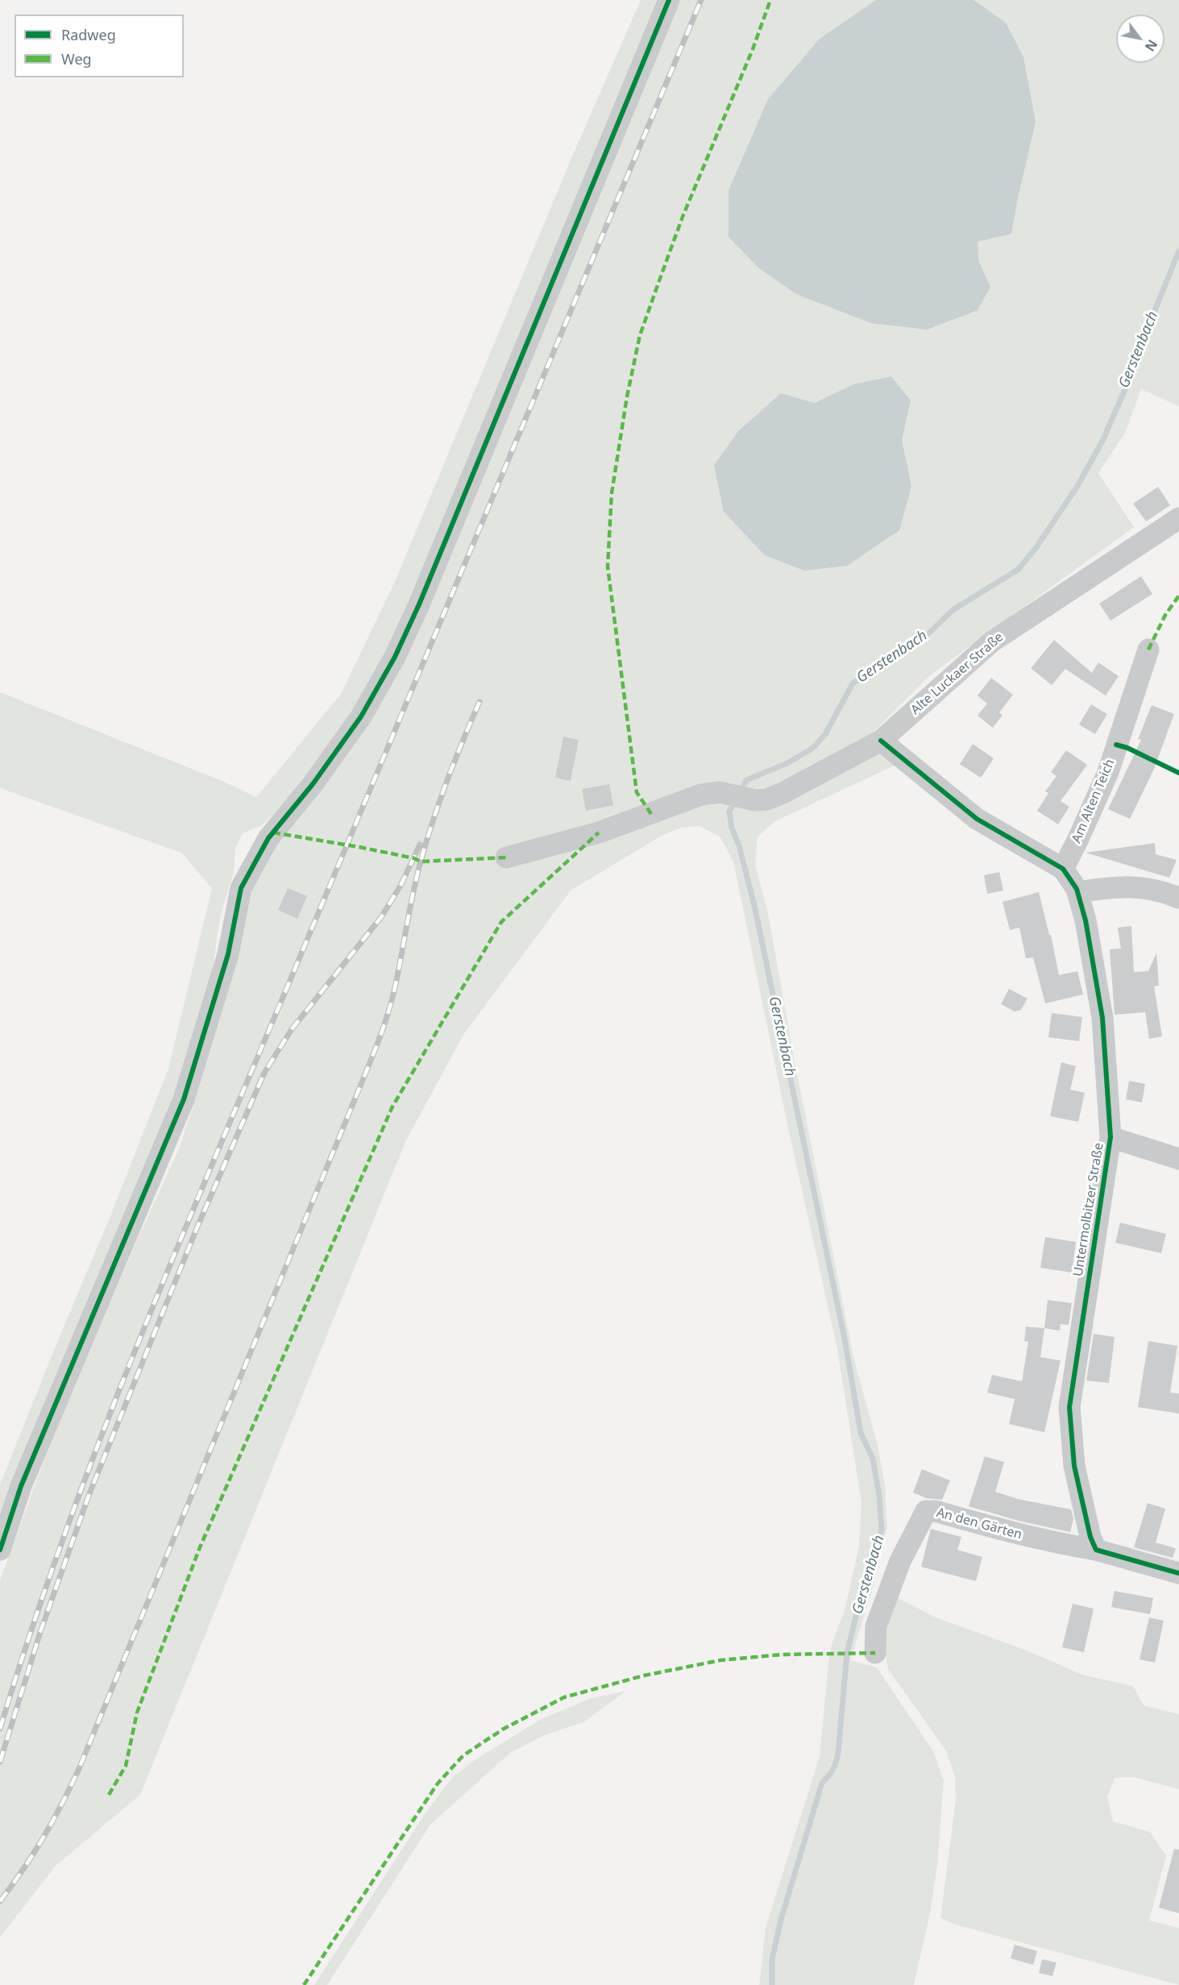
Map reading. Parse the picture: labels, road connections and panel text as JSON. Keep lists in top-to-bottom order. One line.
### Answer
{"streets":{"street":["Alte Luckaer Straße","Am Alten Teich","Untermolbitzer Straße","An den Gärten"]},"crossings":[["Alte Luckaer Straße","Untermolbitzer Straße"],["Am Alten Teich","Untermolbitzer Straße"],["Untermolbitzer Straße","An den Gärten"]],"water":["Gerstenbach"],"legend":["Radweg","Weg"],"north":"bottom right"}
